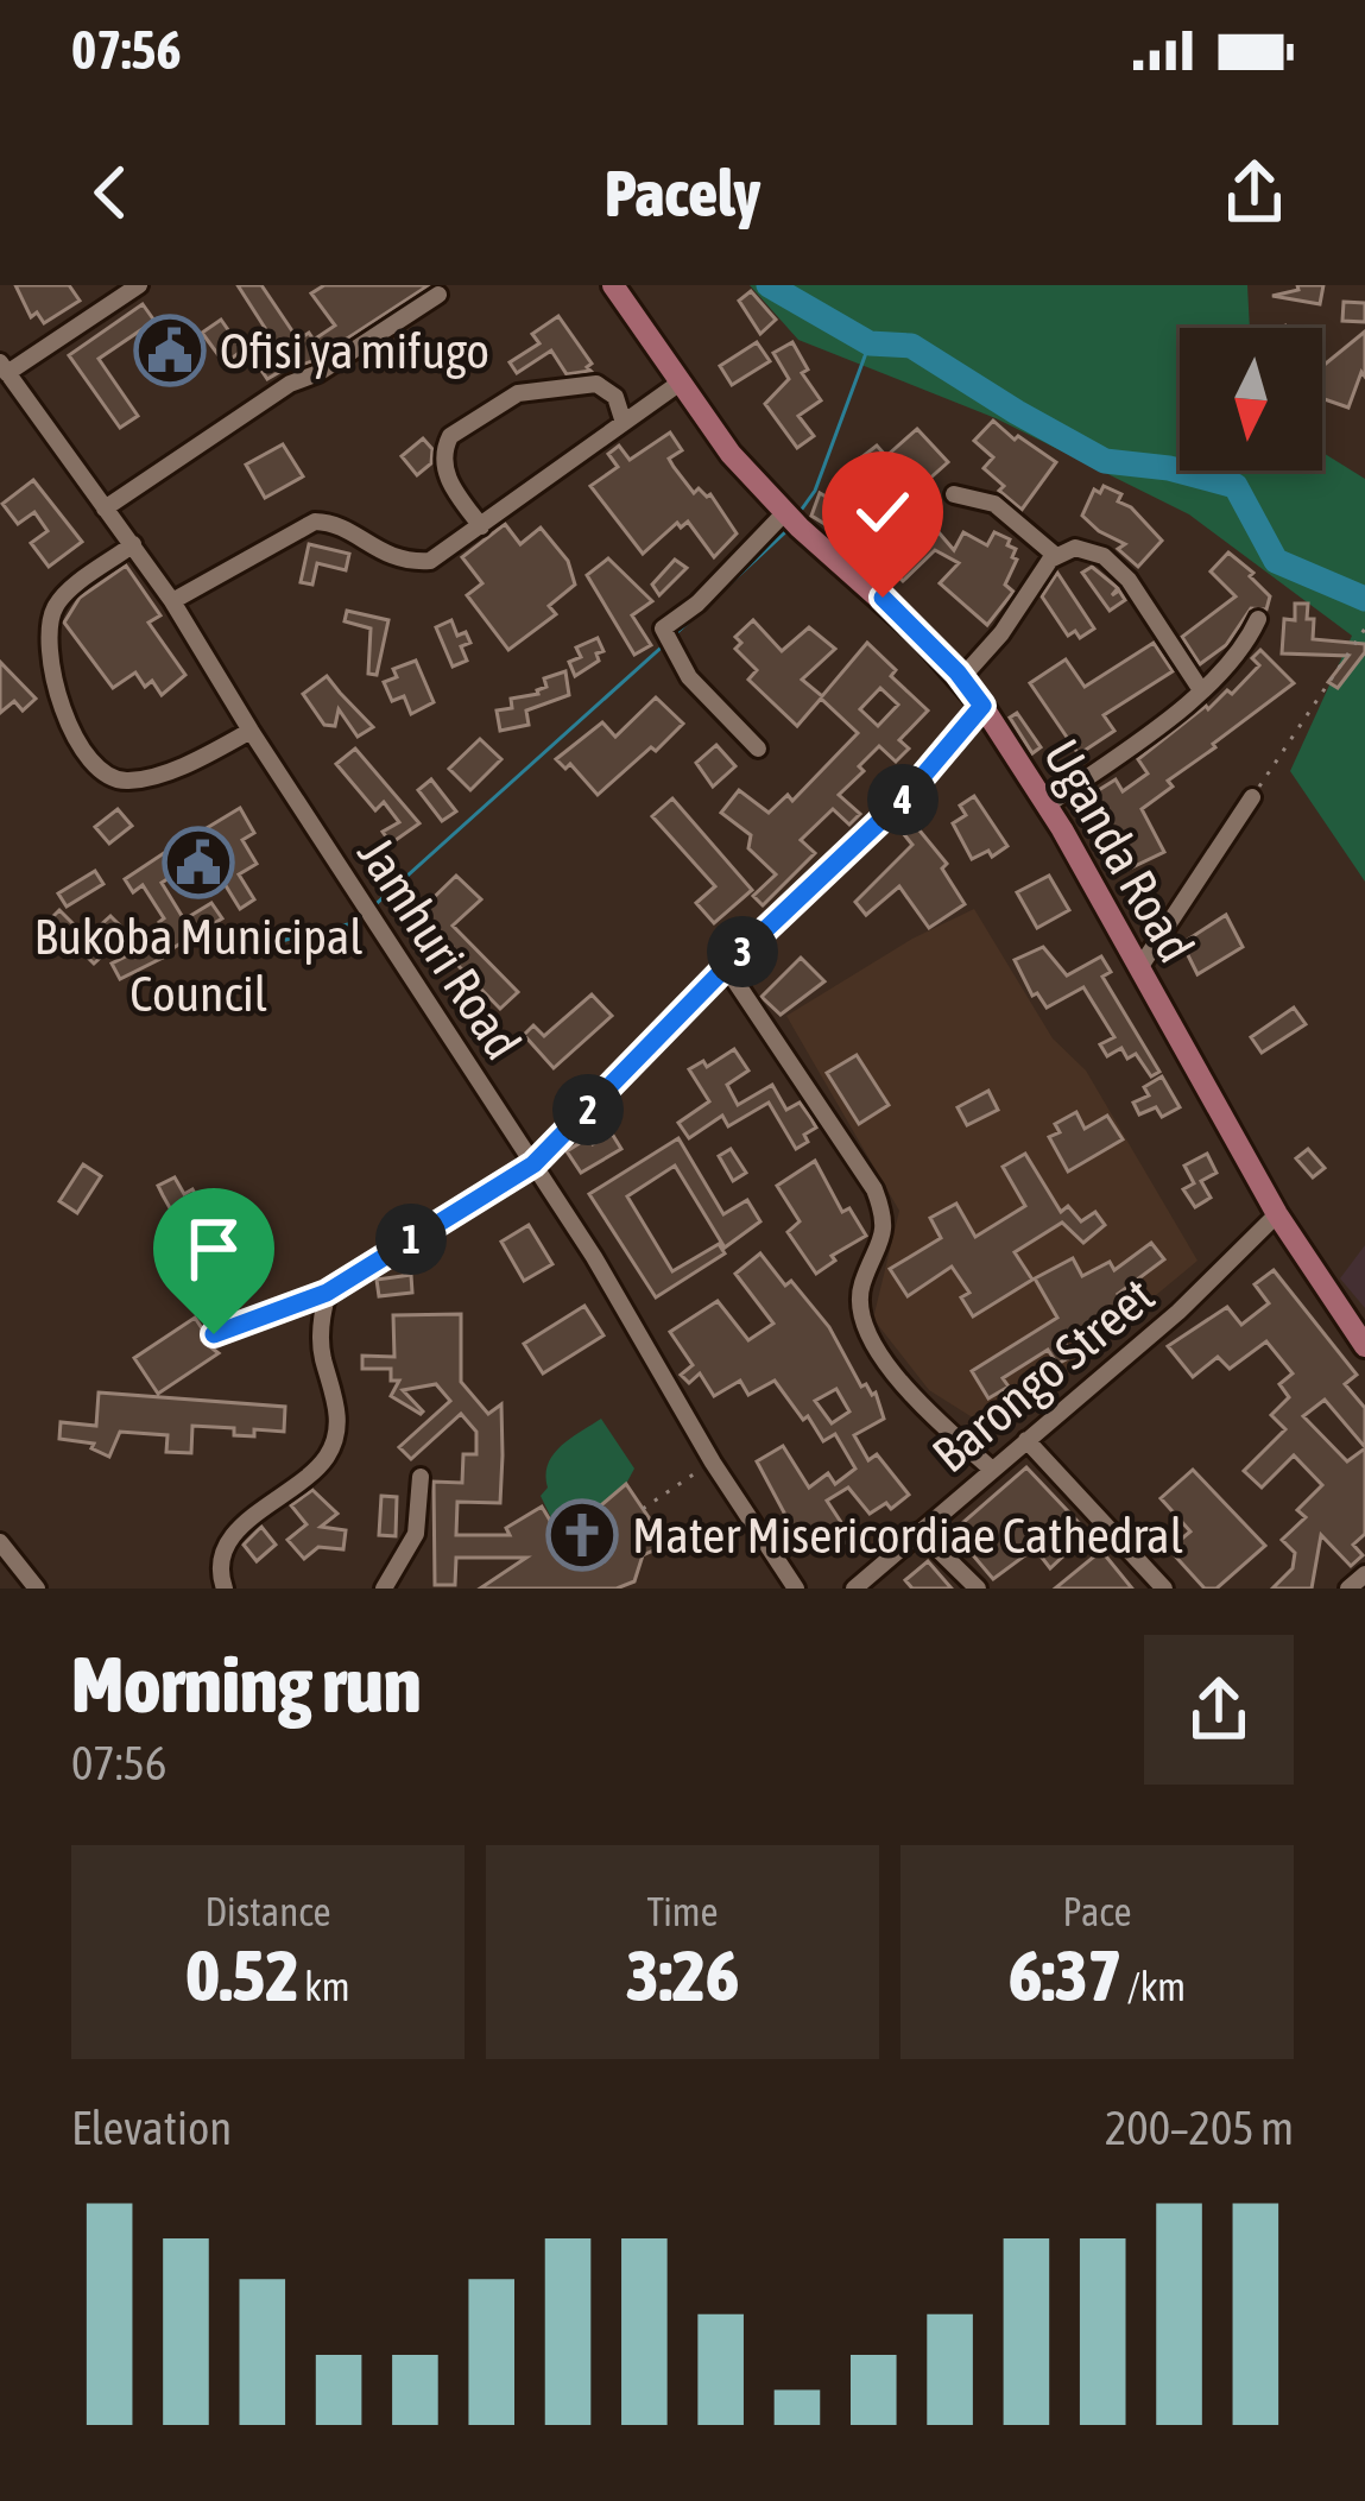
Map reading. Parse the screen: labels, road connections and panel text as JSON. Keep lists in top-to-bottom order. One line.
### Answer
{"streets":{"main road":["Uganda Road"],"street":["Jamhuri Road","Barongo Street"]},"crossings":[["Uganda Road","Barongo Street"]],"places":{"public building":["Ofisi ya mifugo","Bukoba Municipal Council"],"church":["Mater Misericordiae Cathedral"]},"north":"bottom","page":{"status":"07:56","header":"Pacely","pins":["4","3","2","1"],"heading":["Morning run","07:56"],"stats":[["Distance","0.52 km"],["Time","3:26"],["Pace","6:37 /km"]],"chart":["Elevation","200–205 m"]}}
